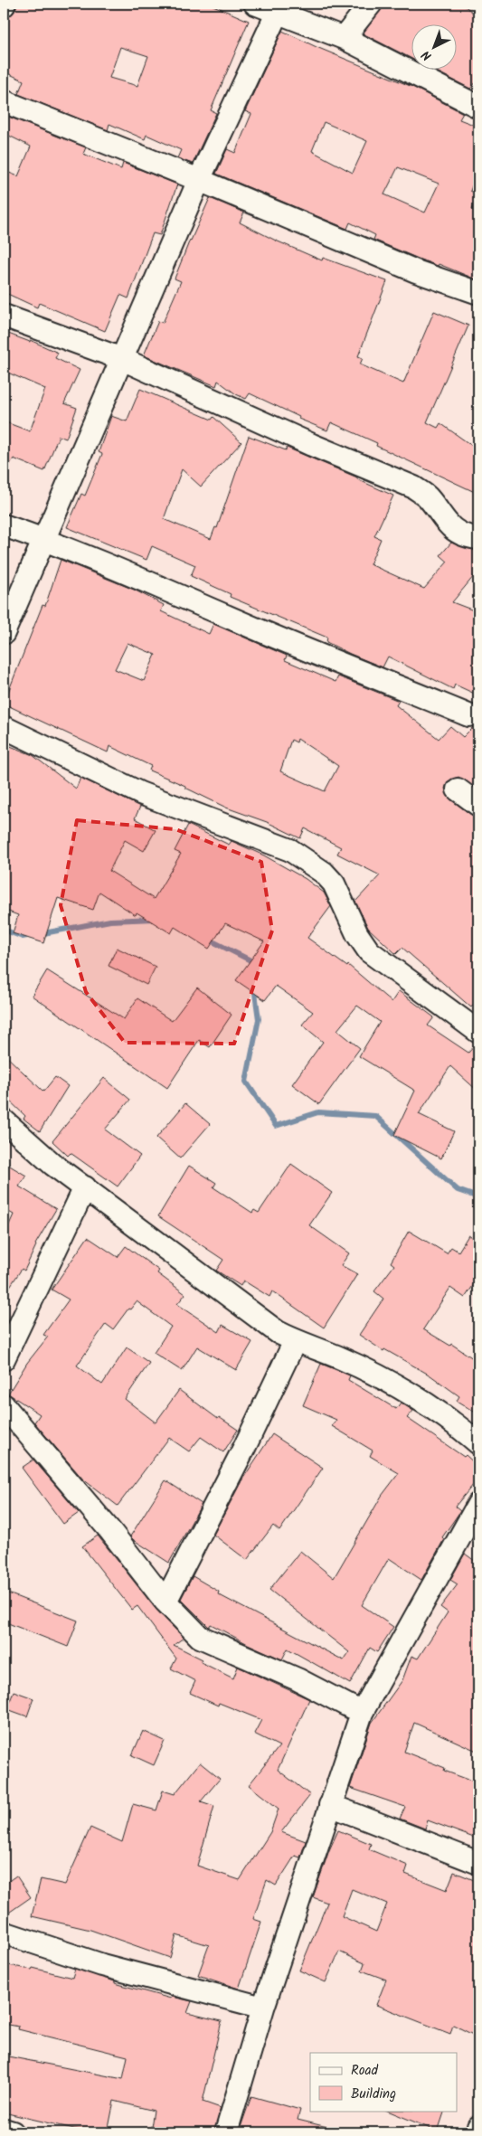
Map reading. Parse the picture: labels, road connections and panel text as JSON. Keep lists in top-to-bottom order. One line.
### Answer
{"legend":["Road","Building"],"north":"bottom left"}
